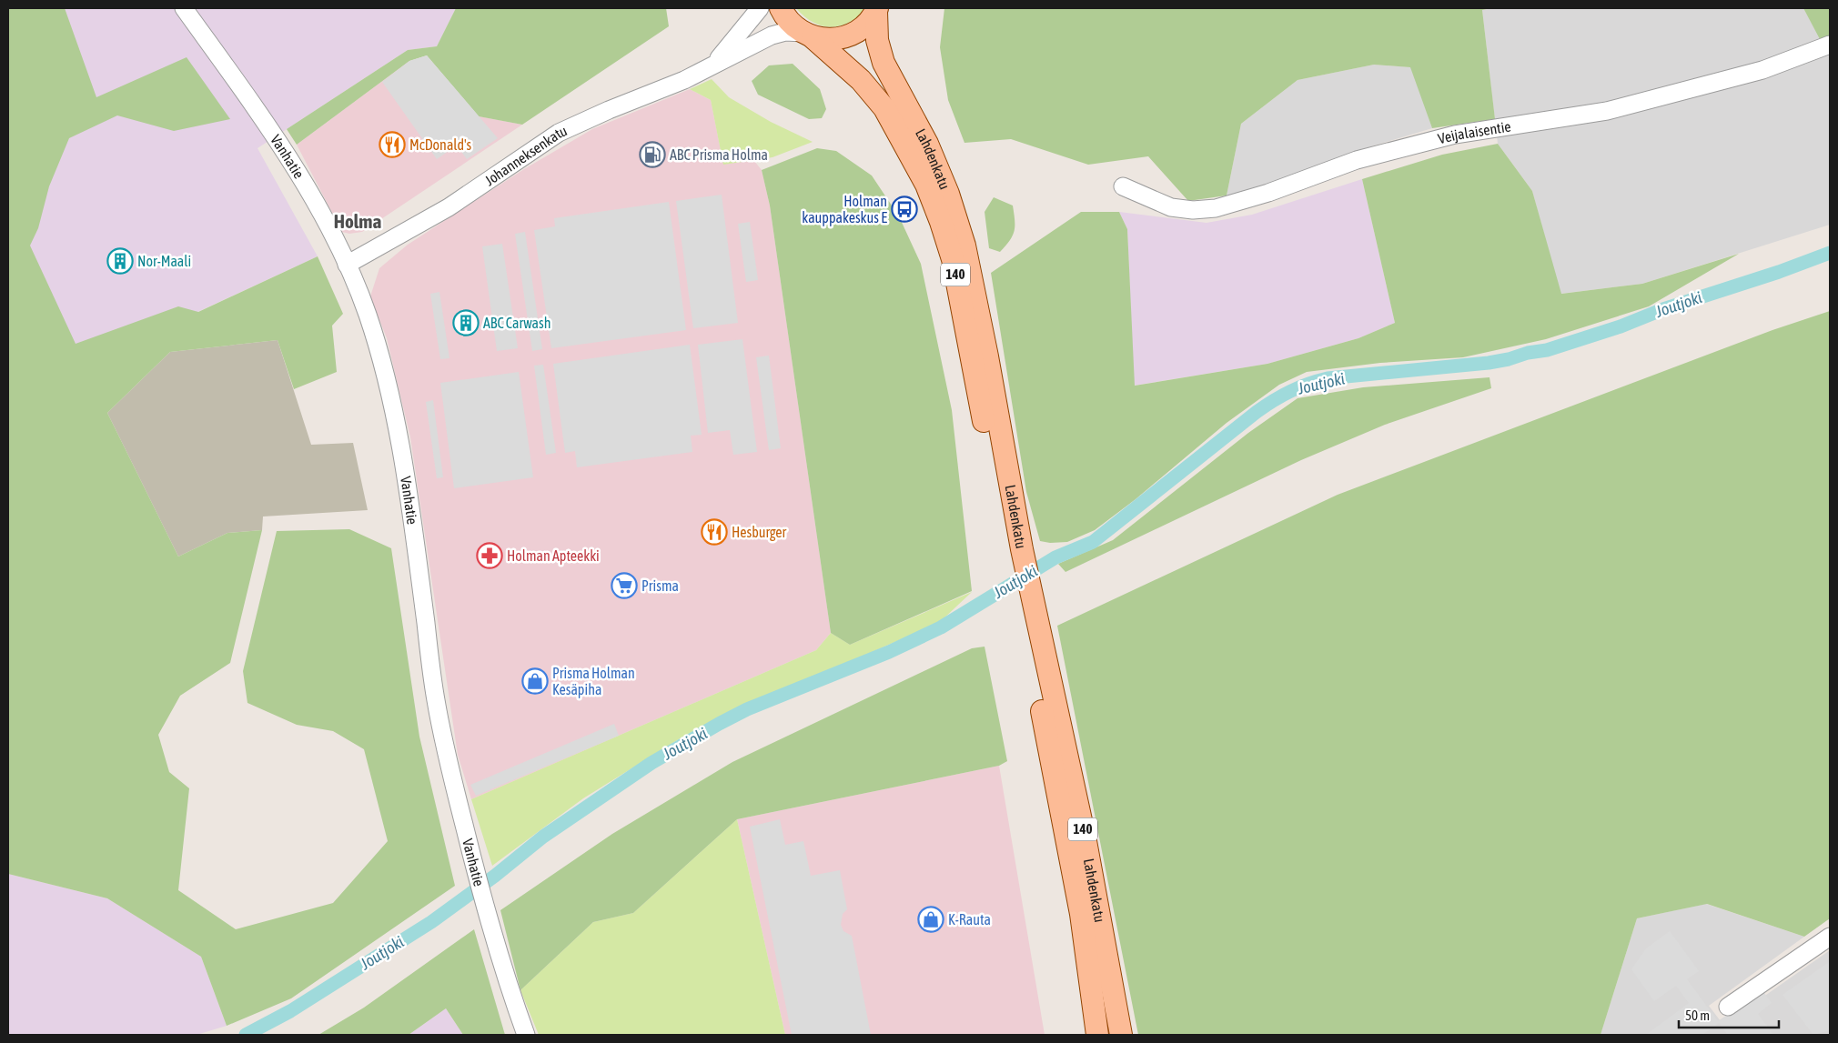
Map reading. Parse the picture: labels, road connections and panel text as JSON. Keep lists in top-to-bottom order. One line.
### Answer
{"streets":{"main road":["Lahdenkatu","140"],"street":["Veijalaisentie","Vanhatie","Johanneksenkatu"]},"crossings":[["Vanhatie","Johanneksenkatu"],["Johanneksenkatu","Lahdenkatu"],["Johanneksenkatu","140"],["Lahdenkatu","140"]],"districts":["Holma"],"water":["Joutjoki"],"places":{"restaurant":["McDonald's","Hesburger"],"fuel station":["ABC Prisma Holma"],"bus stop":["Holman kauppakeskus E"],"building":["Nor-Maali","ABC Carwash"],"pharmacy":["Holman Apteekki"],"supermarket":["Prisma"],"shop":["Prisma Holman Kesäpiha","K-Rauta"]},"scale_bar":"50 m"}
